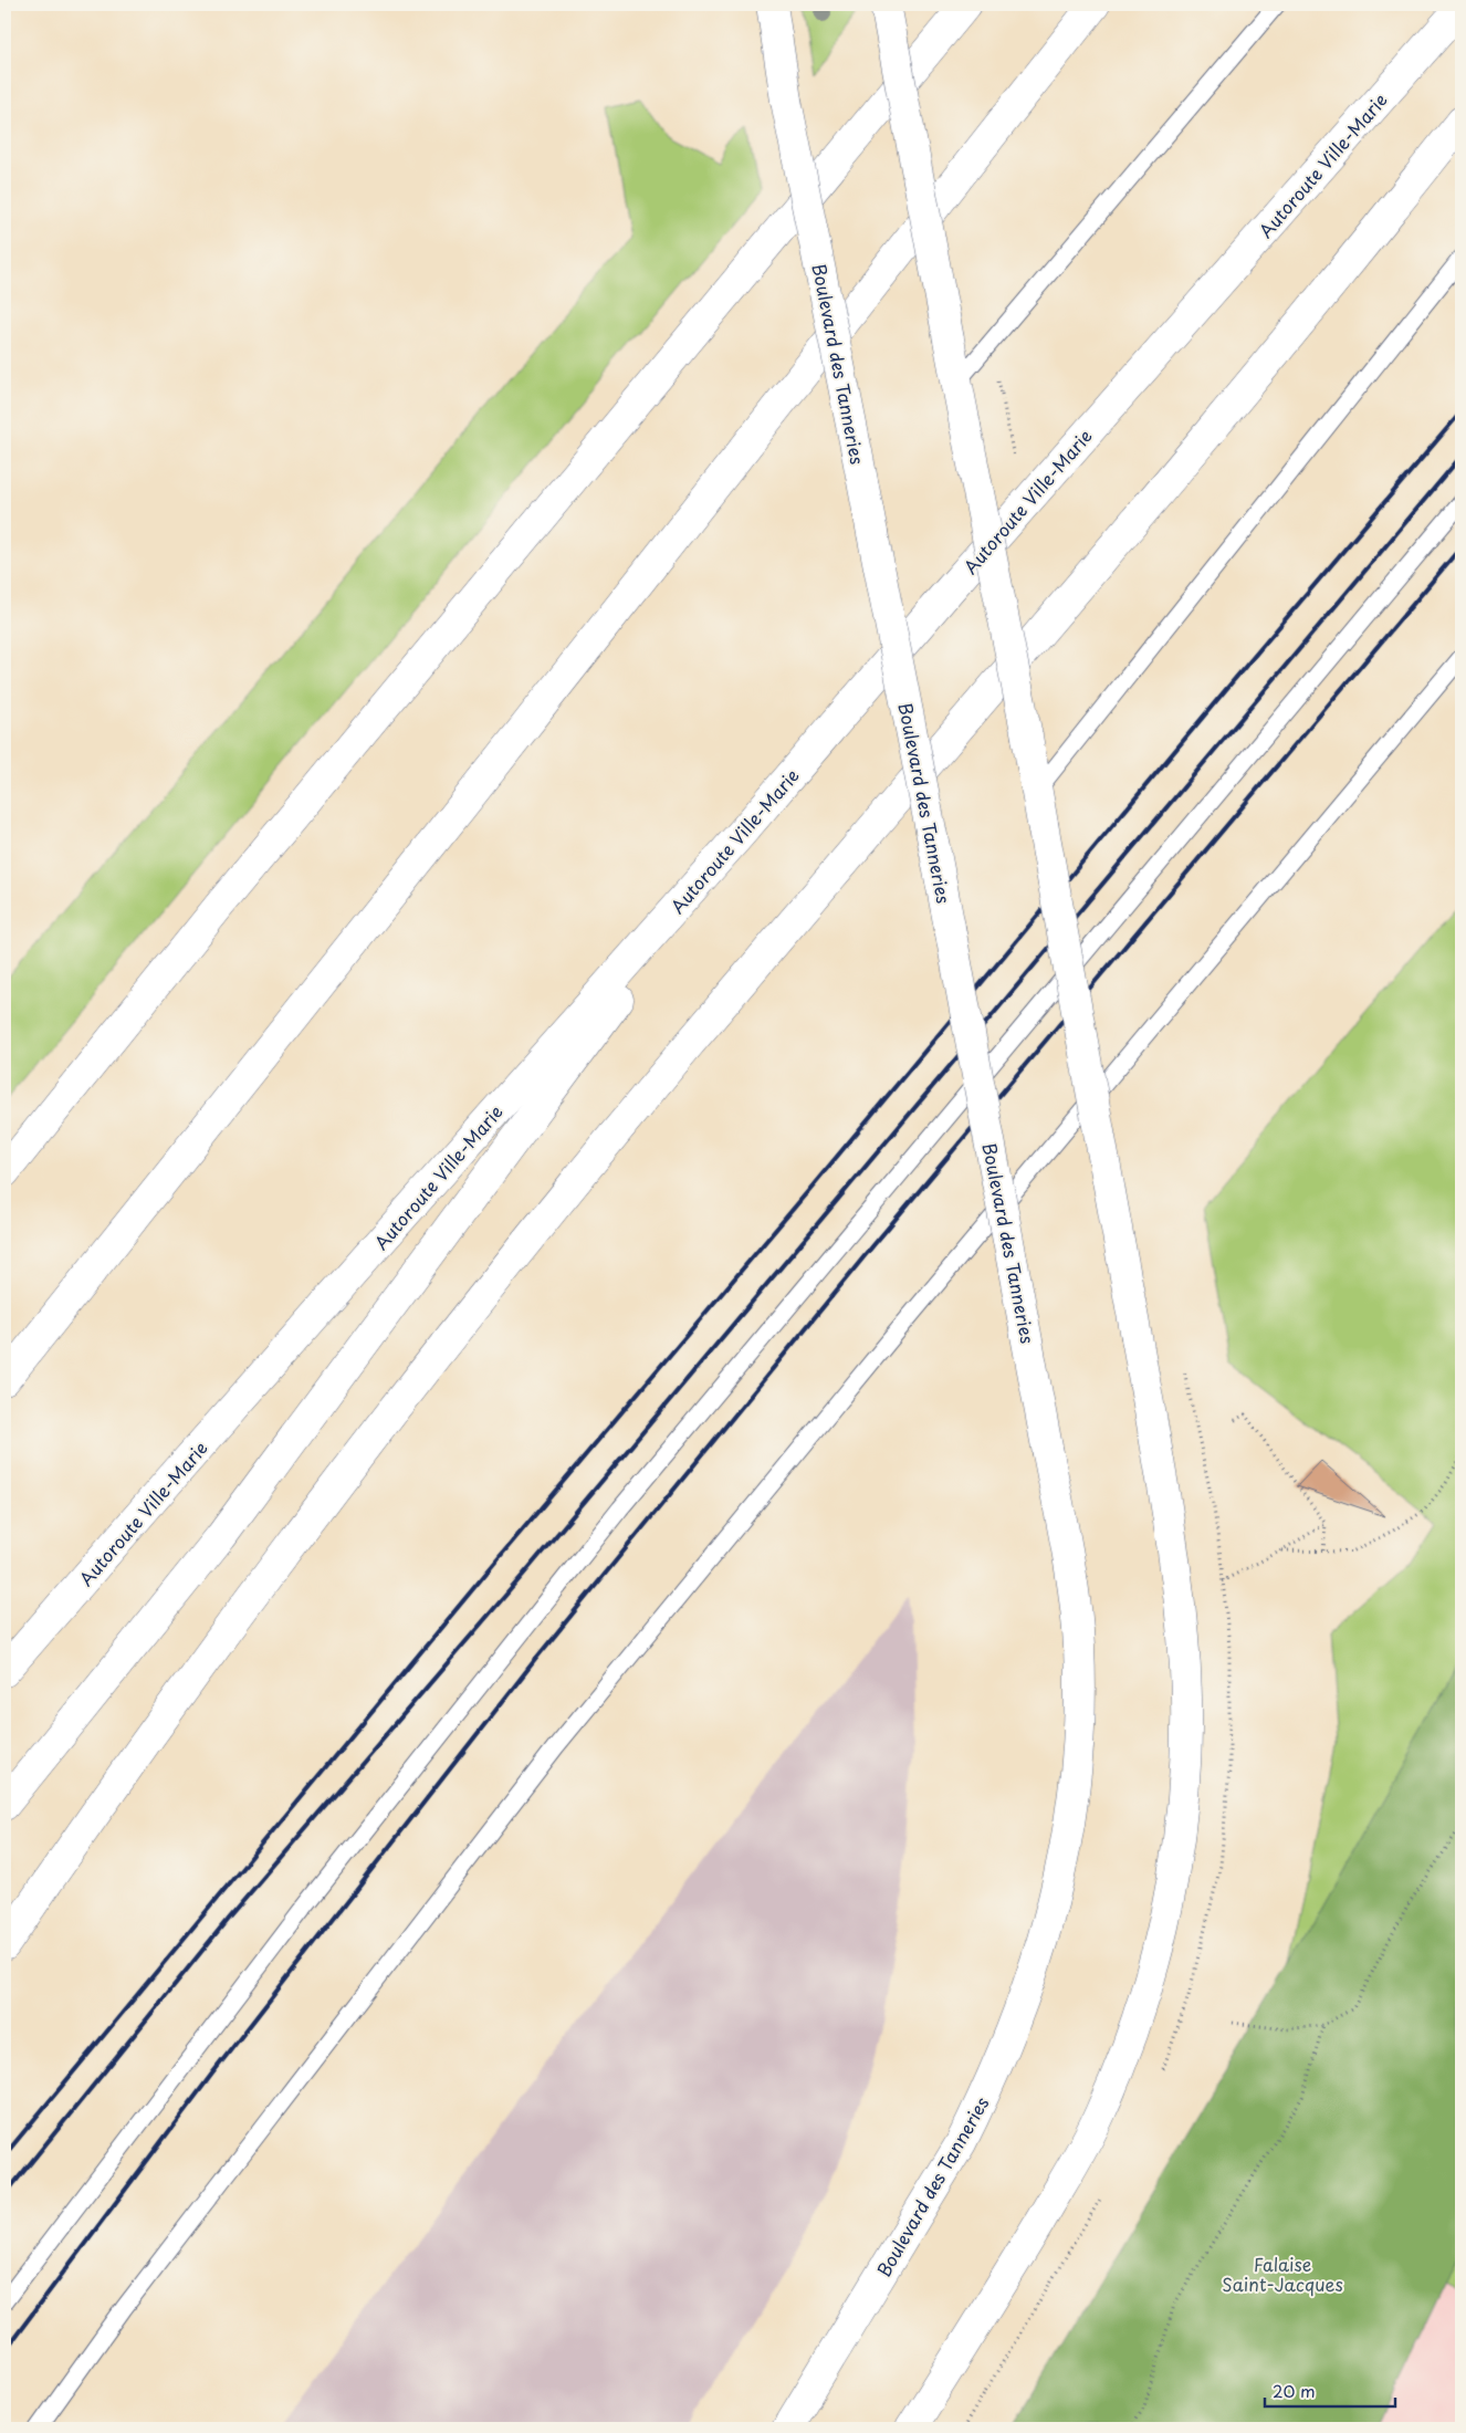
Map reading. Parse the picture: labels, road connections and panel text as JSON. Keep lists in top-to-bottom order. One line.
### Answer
{"streets":{"main road":["Autoroute Ville-Marie","Boulevard des Tanneries"]},"parks":["Falaise Saint-Jacques"],"scale_bar":"20 m"}
